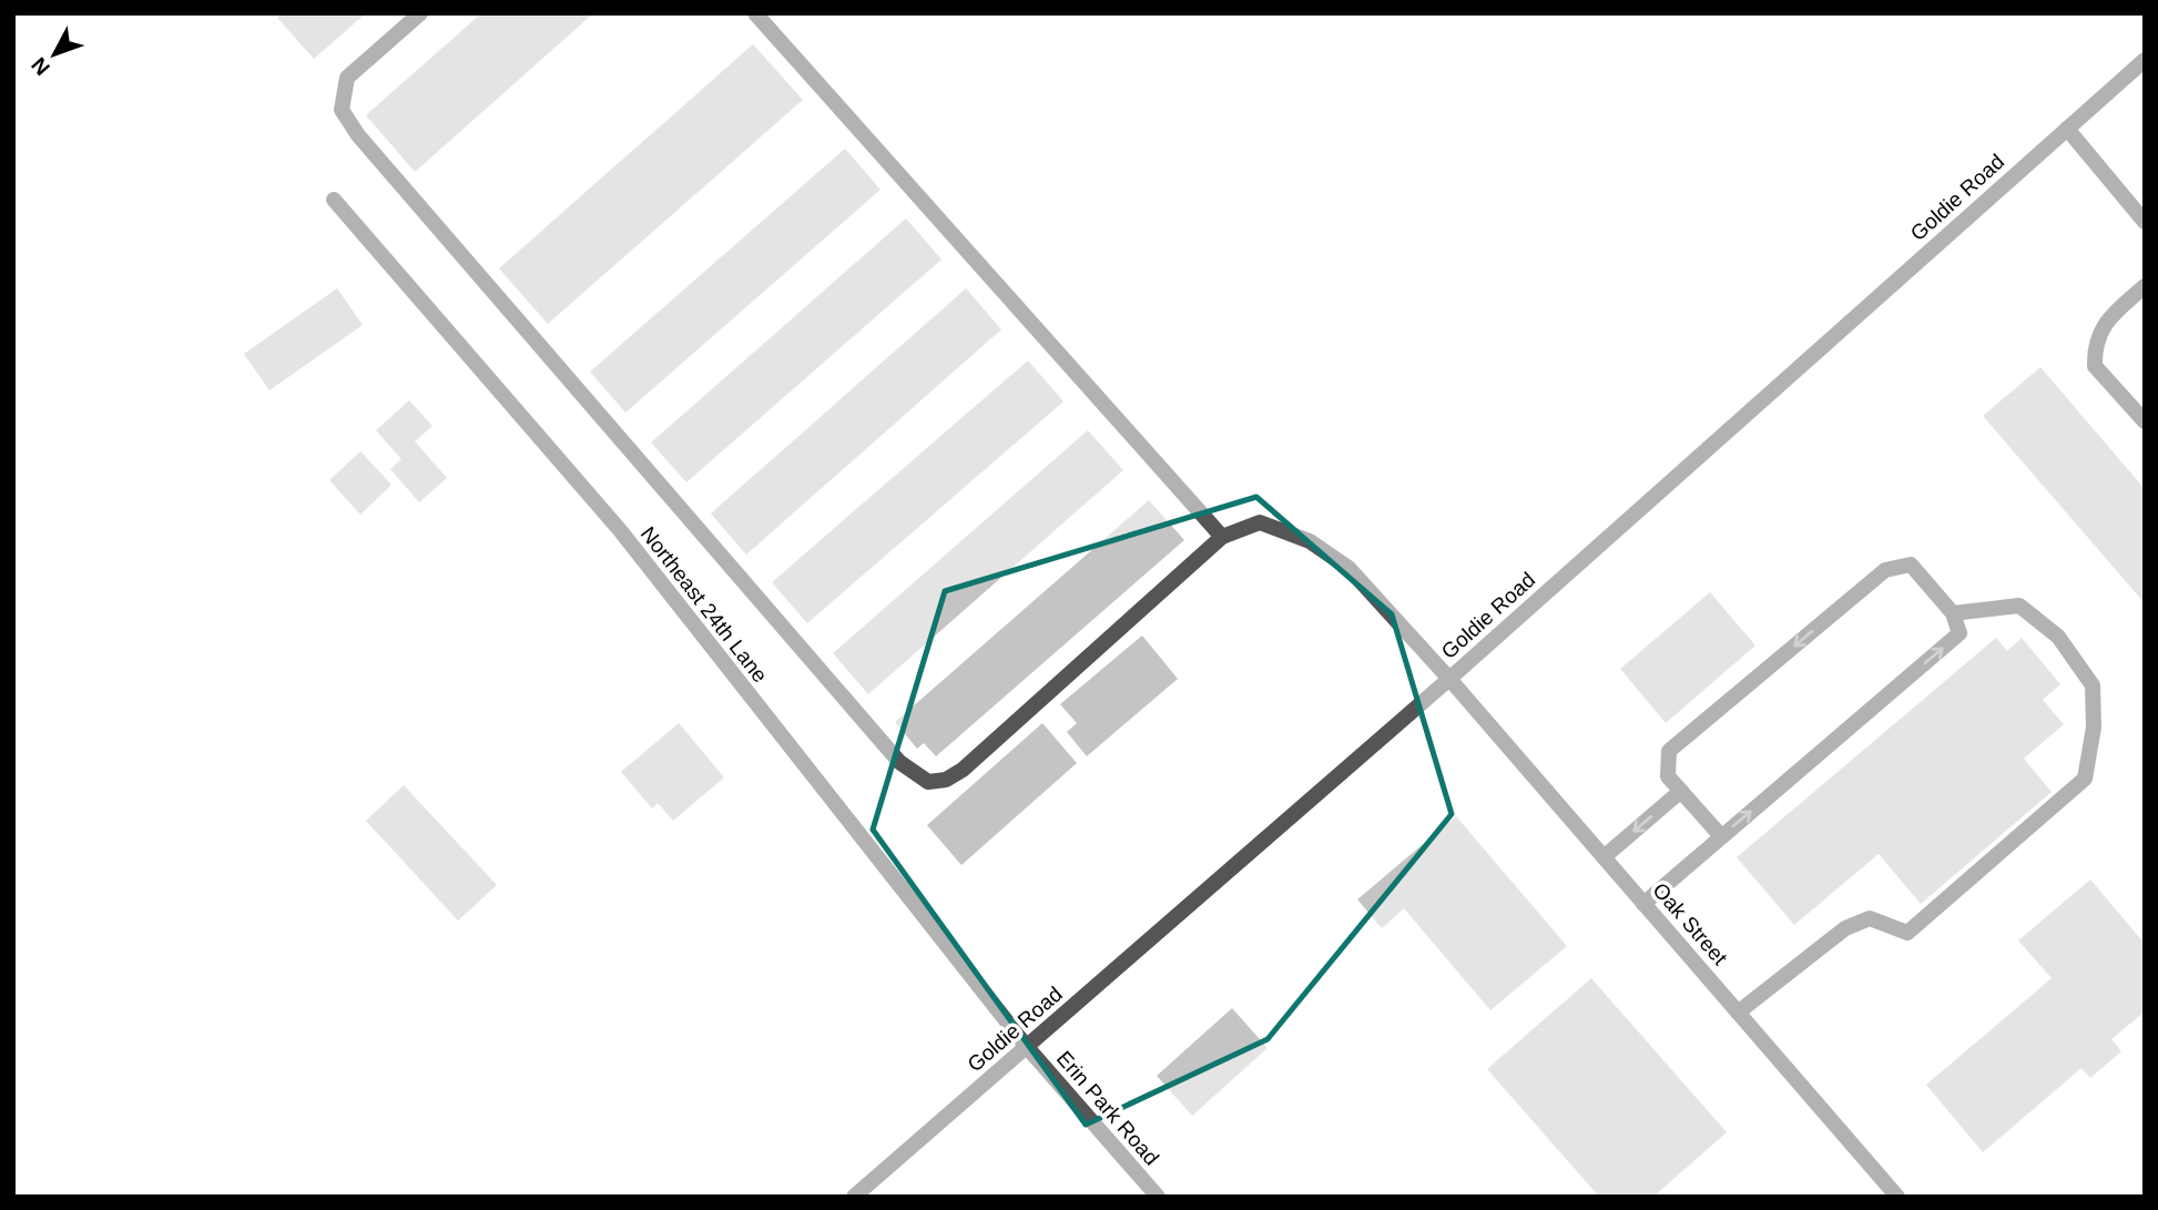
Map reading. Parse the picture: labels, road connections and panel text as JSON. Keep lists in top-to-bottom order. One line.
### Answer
{"streets":{"street":["Goldie Road","Northeast 24th Lane","Oak Street","Erin Park Road"]},"crossings":[["Goldie Road","Northeast 24th Lane"],["Goldie Road","Oak Street"],["Goldie Road","Erin Park Road"],["Northeast 24th Lane","Erin Park Road"]],"north":"bottom left"}
